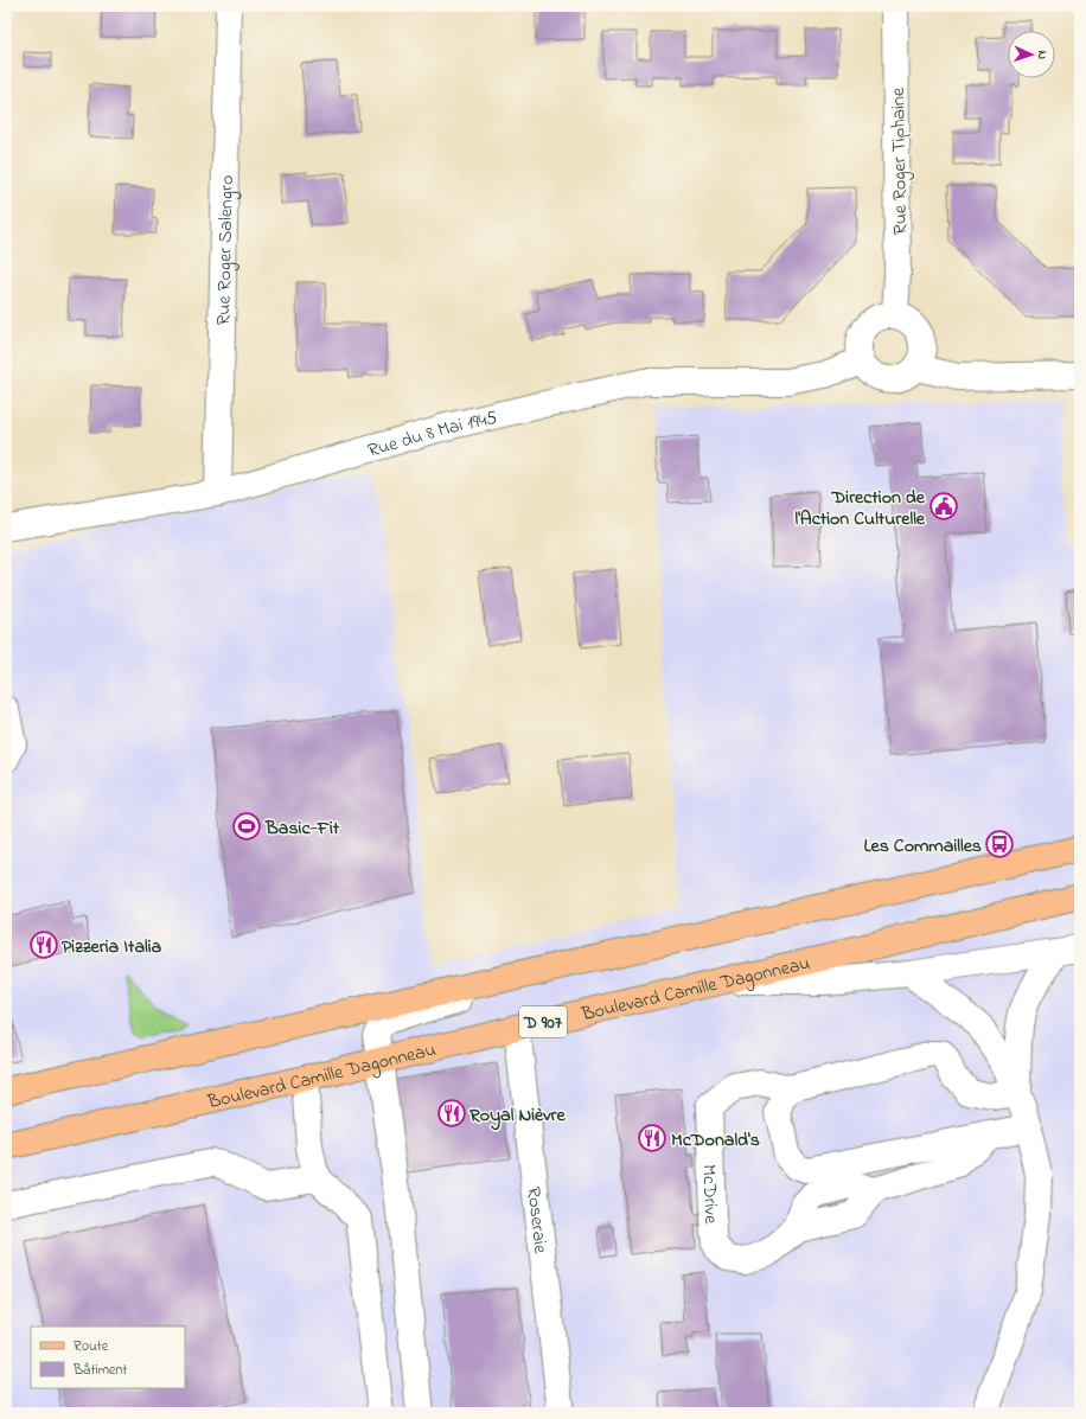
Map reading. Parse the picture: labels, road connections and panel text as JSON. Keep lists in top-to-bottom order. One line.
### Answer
{"streets":{"main road":["Boulevard Camille Dagonneau","D 907"],"street":["Rue Roger Tiphaine","Rue Roger Salengro","Rue du 8 Mai 1945","McDrive","Roseraie"]},"crossings":[["Rue Roger Tiphaine","Rue du 8 Mai 1945"],["Rue Roger Salengro","Rue du 8 Mai 1945"],["Boulevard Camille Dagonneau","Roseraie"]],"places":{"public building":["Direction de l'Action Culturelle"],"sports":["Basic-Fit"],"bus stop":["Les Commailles"],"restaurant":["Pizzeria Italia","Royal Nièvre","McDonald's"]},"legend":["Route","Bâtiment"],"north":"right"}
